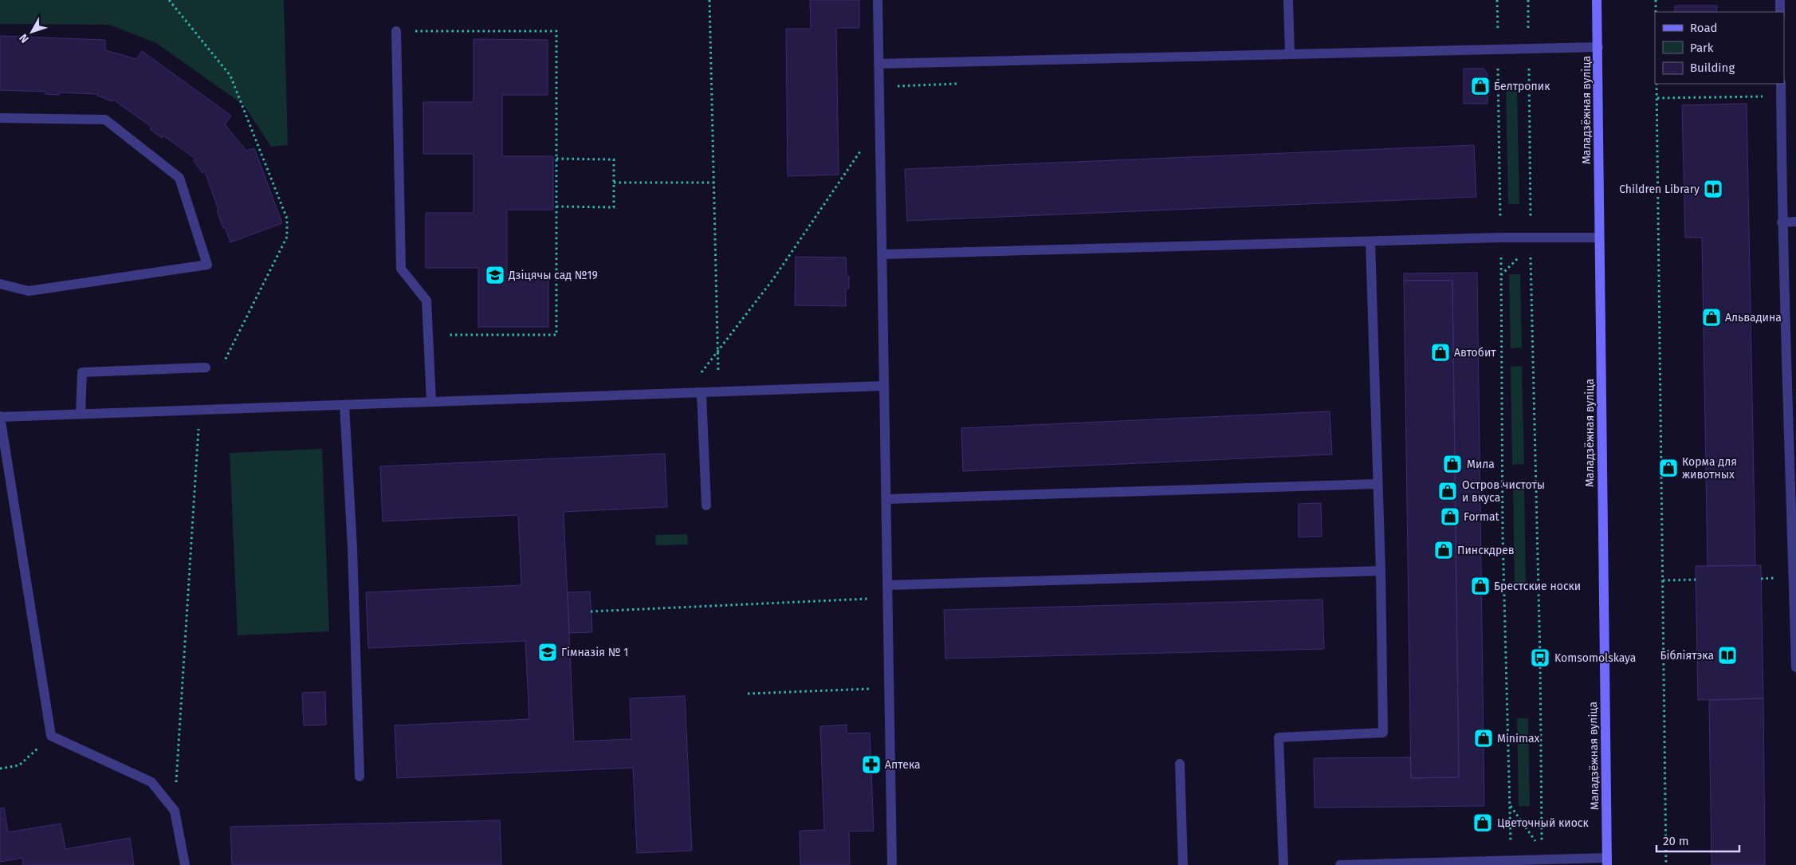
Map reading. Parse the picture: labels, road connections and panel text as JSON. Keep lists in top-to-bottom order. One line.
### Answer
{"streets":{"main road":["Маладзёжная вуліца"]},"places":{"shop":["Белтропик","Альвадина","Автобит","Мила","Корма для животных","Остров чистоты и вкуса","Format","Пинскдрев","Брестские носки","Minimax","Цветочный киоск"],"library":["Children Library","Бібліятэка"],"school or university":["Дзіцячы сад №19","Гімназія № 1"],"bus stop":["Komsomolskaya"],"pharmacy":["Аптека"]},"legend":["Road","Park","Building"],"scale_bar":"20 m","north":"bottom left"}
